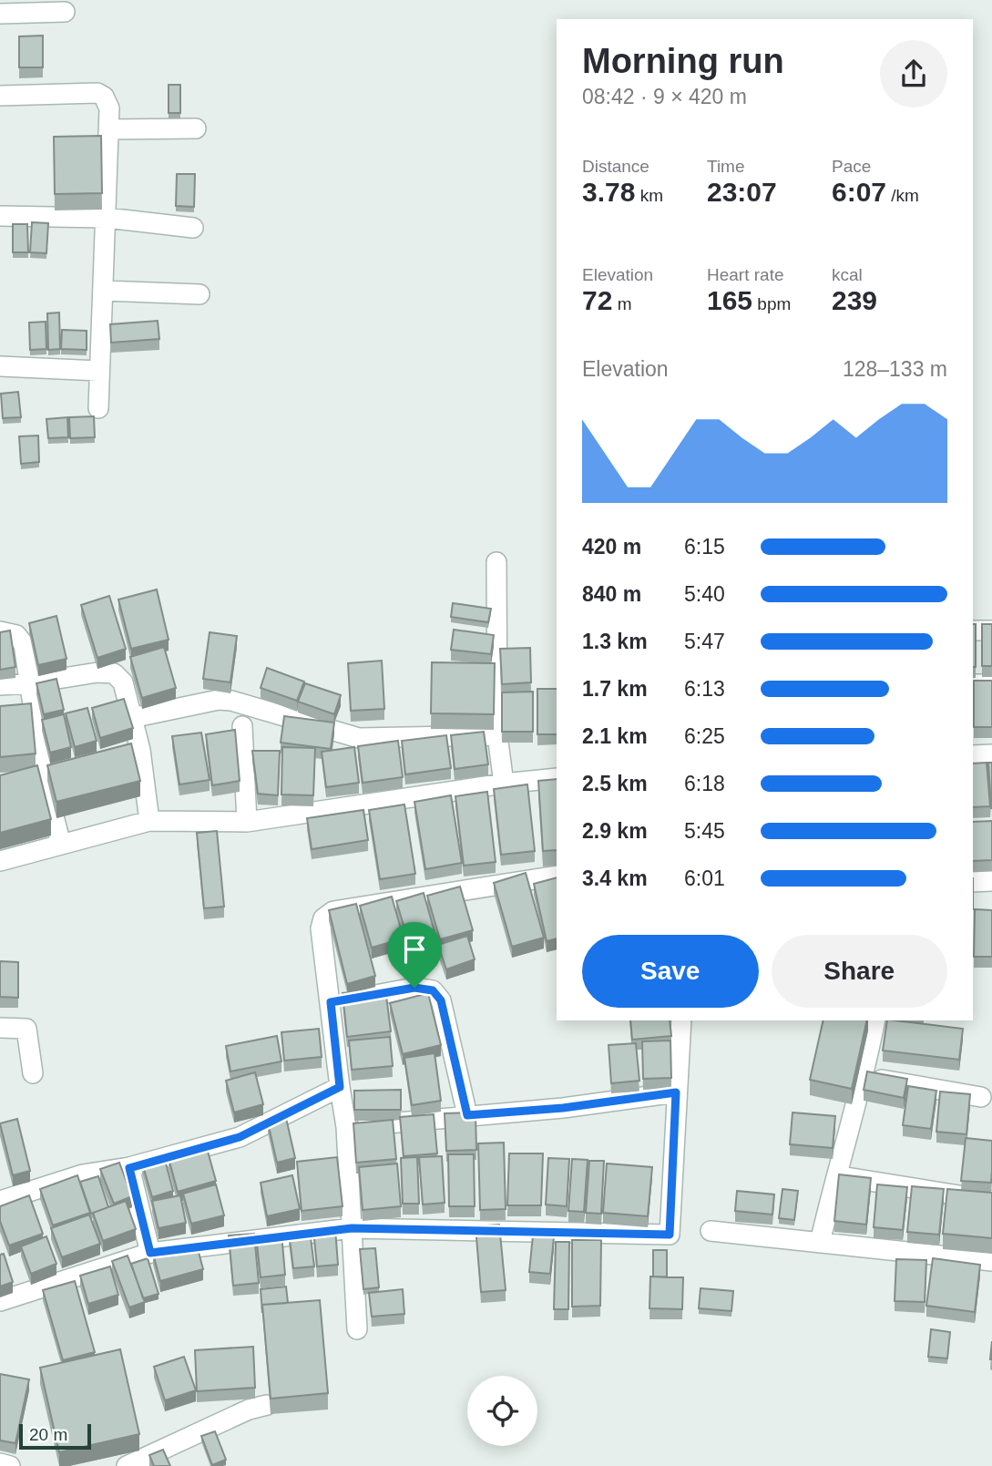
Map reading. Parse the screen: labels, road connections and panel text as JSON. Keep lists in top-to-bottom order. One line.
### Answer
{"scale_bar":"20 m","page":{"heading":["Morning run","08:42 · 9 × 420 m"],"stats":[["Distance","3.78 km"],["Time","23:07"],["Pace","6:07 /km"],["Elevation","72 m"],["Heart rate","165 bpm"],["kcal","239"]],"chart":["Elevation","128–133 m"],"list":[{"name":"420 m","note":"6:15"},{"name":"840 m","note":"5:40"},{"name":"1.3 km","note":"5:47"},{"name":"1.7 km","note":"6:13"},{"name":"2.1 km","note":"6:25"},{"name":"2.5 km","note":"6:18"},{"name":"2.9 km","note":"5:45"},{"name":"3.4 km","note":"6:01"}],"buttons":["Save","Share"],"scale":"20 m"}}
